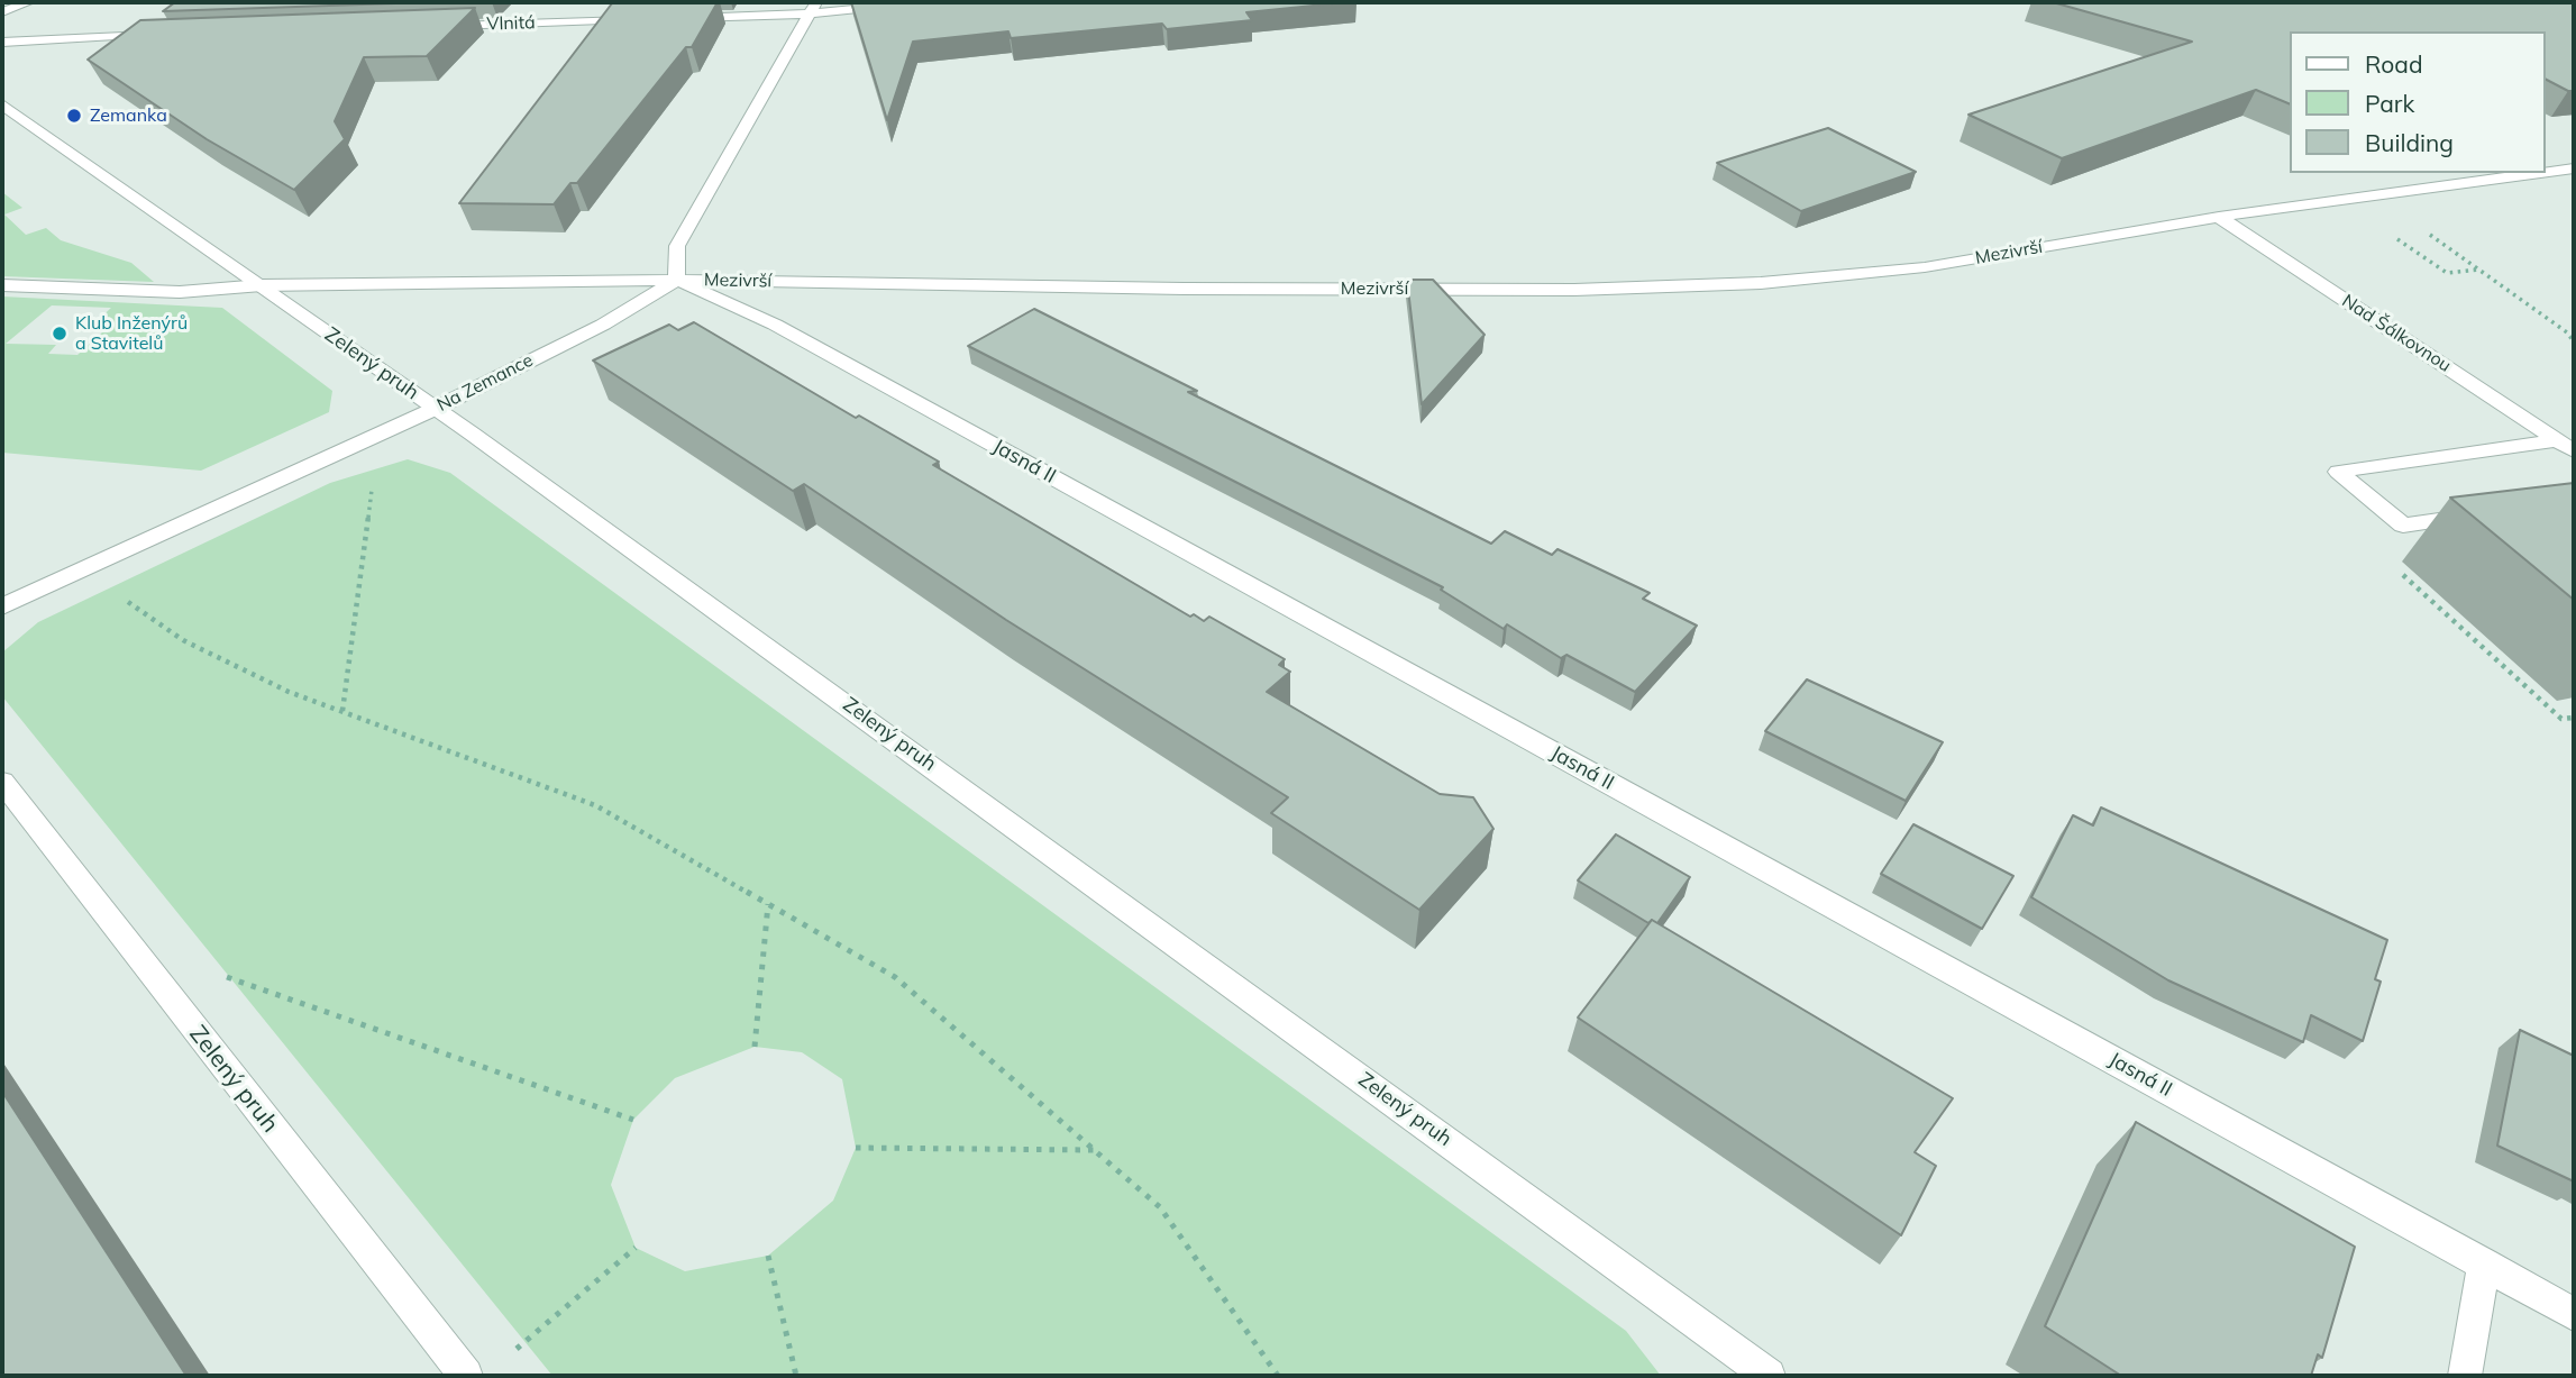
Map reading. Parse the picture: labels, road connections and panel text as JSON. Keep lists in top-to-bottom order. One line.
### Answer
{"streets":{"street":["Vlnitá","Mezivrší","Nad Šálkovnou","Zelený pruh","Na Zemance","Jasná II"]},"crossings":[["Mezivrší","Nad Šálkovnou"],["Mezivrší","Zelený pruh"],["Mezivrší","Na Zemance"],["Mezivrší","Jasná II"],["Zelený pruh","Na Zemance"],["Na Zemance","Jasná II"]],"places":["Zemanka","Klub Inženýrů a Stavitelů"],"legend":["Road","Park","Building"]}
